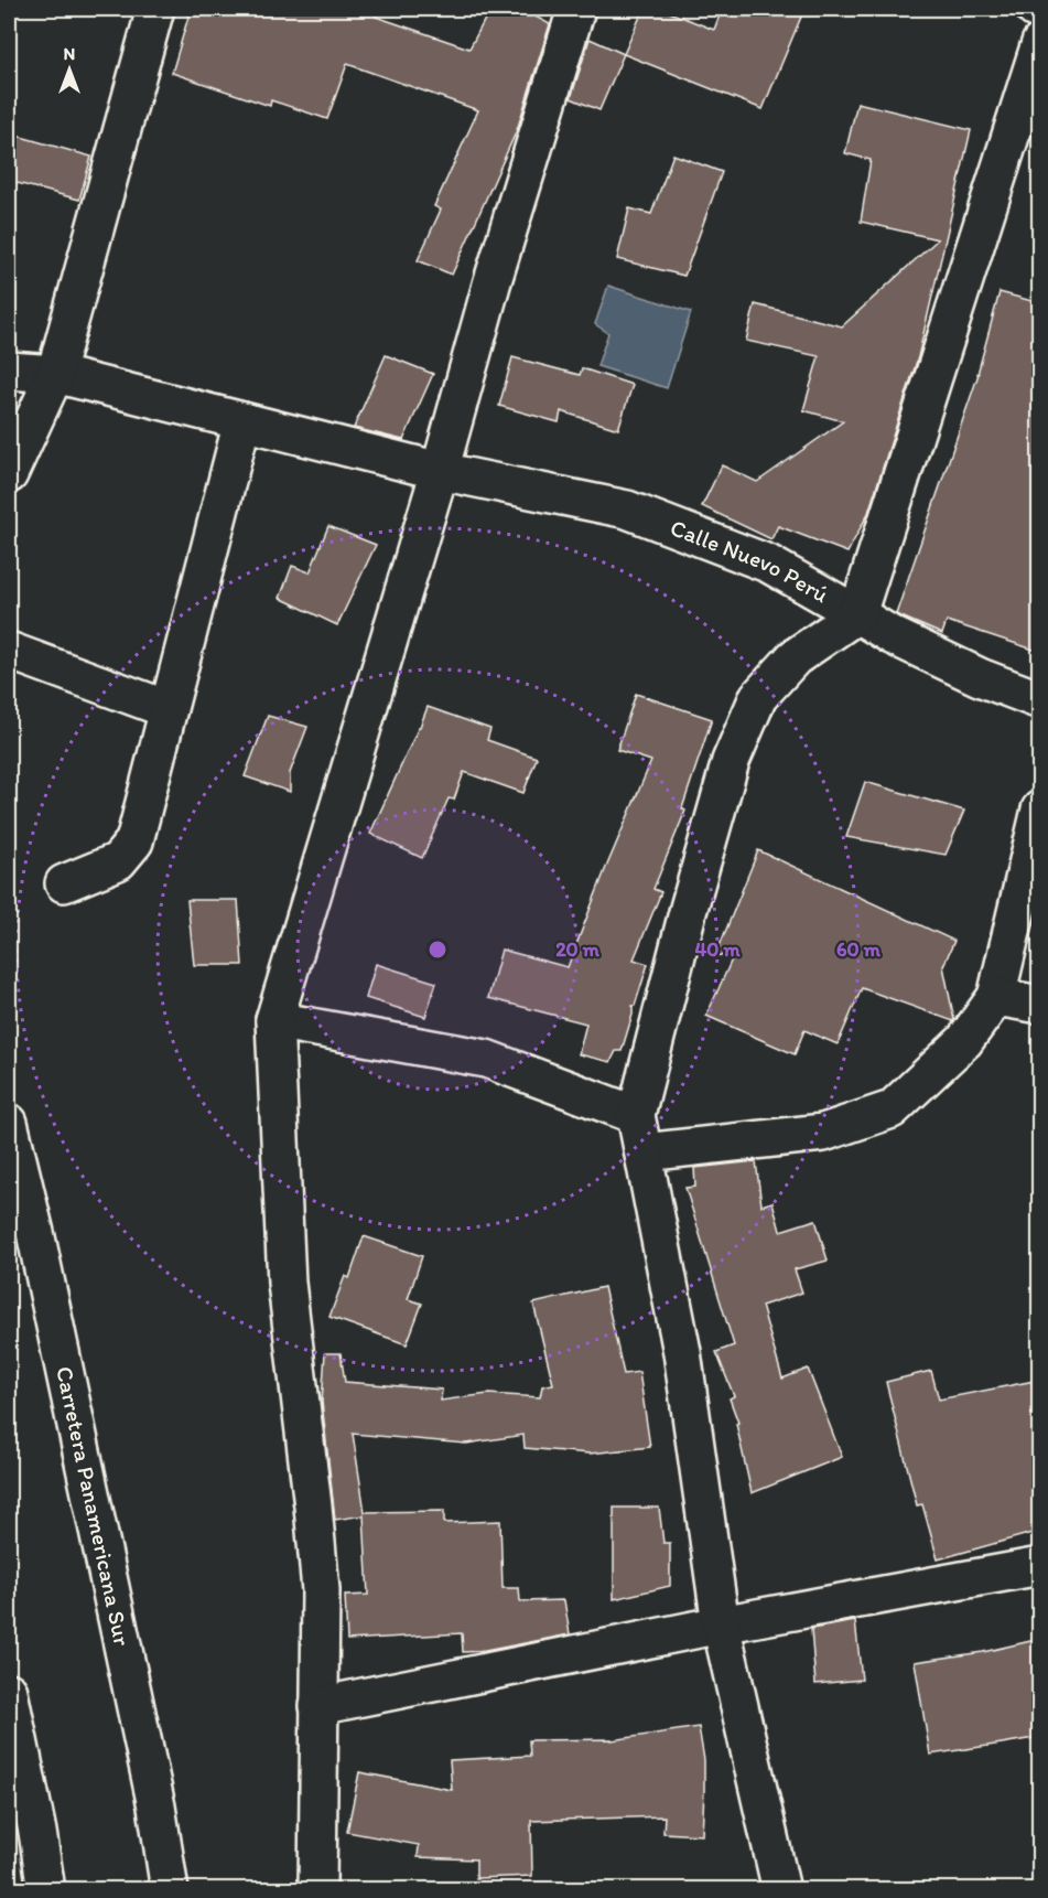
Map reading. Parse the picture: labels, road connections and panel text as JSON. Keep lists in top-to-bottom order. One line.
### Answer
{"streets":{"main road":["Calle Nuevo Perú","Carretera Panamericana Sur"]},"north":"top","rings":["20 m","40 m","60 m"]}
